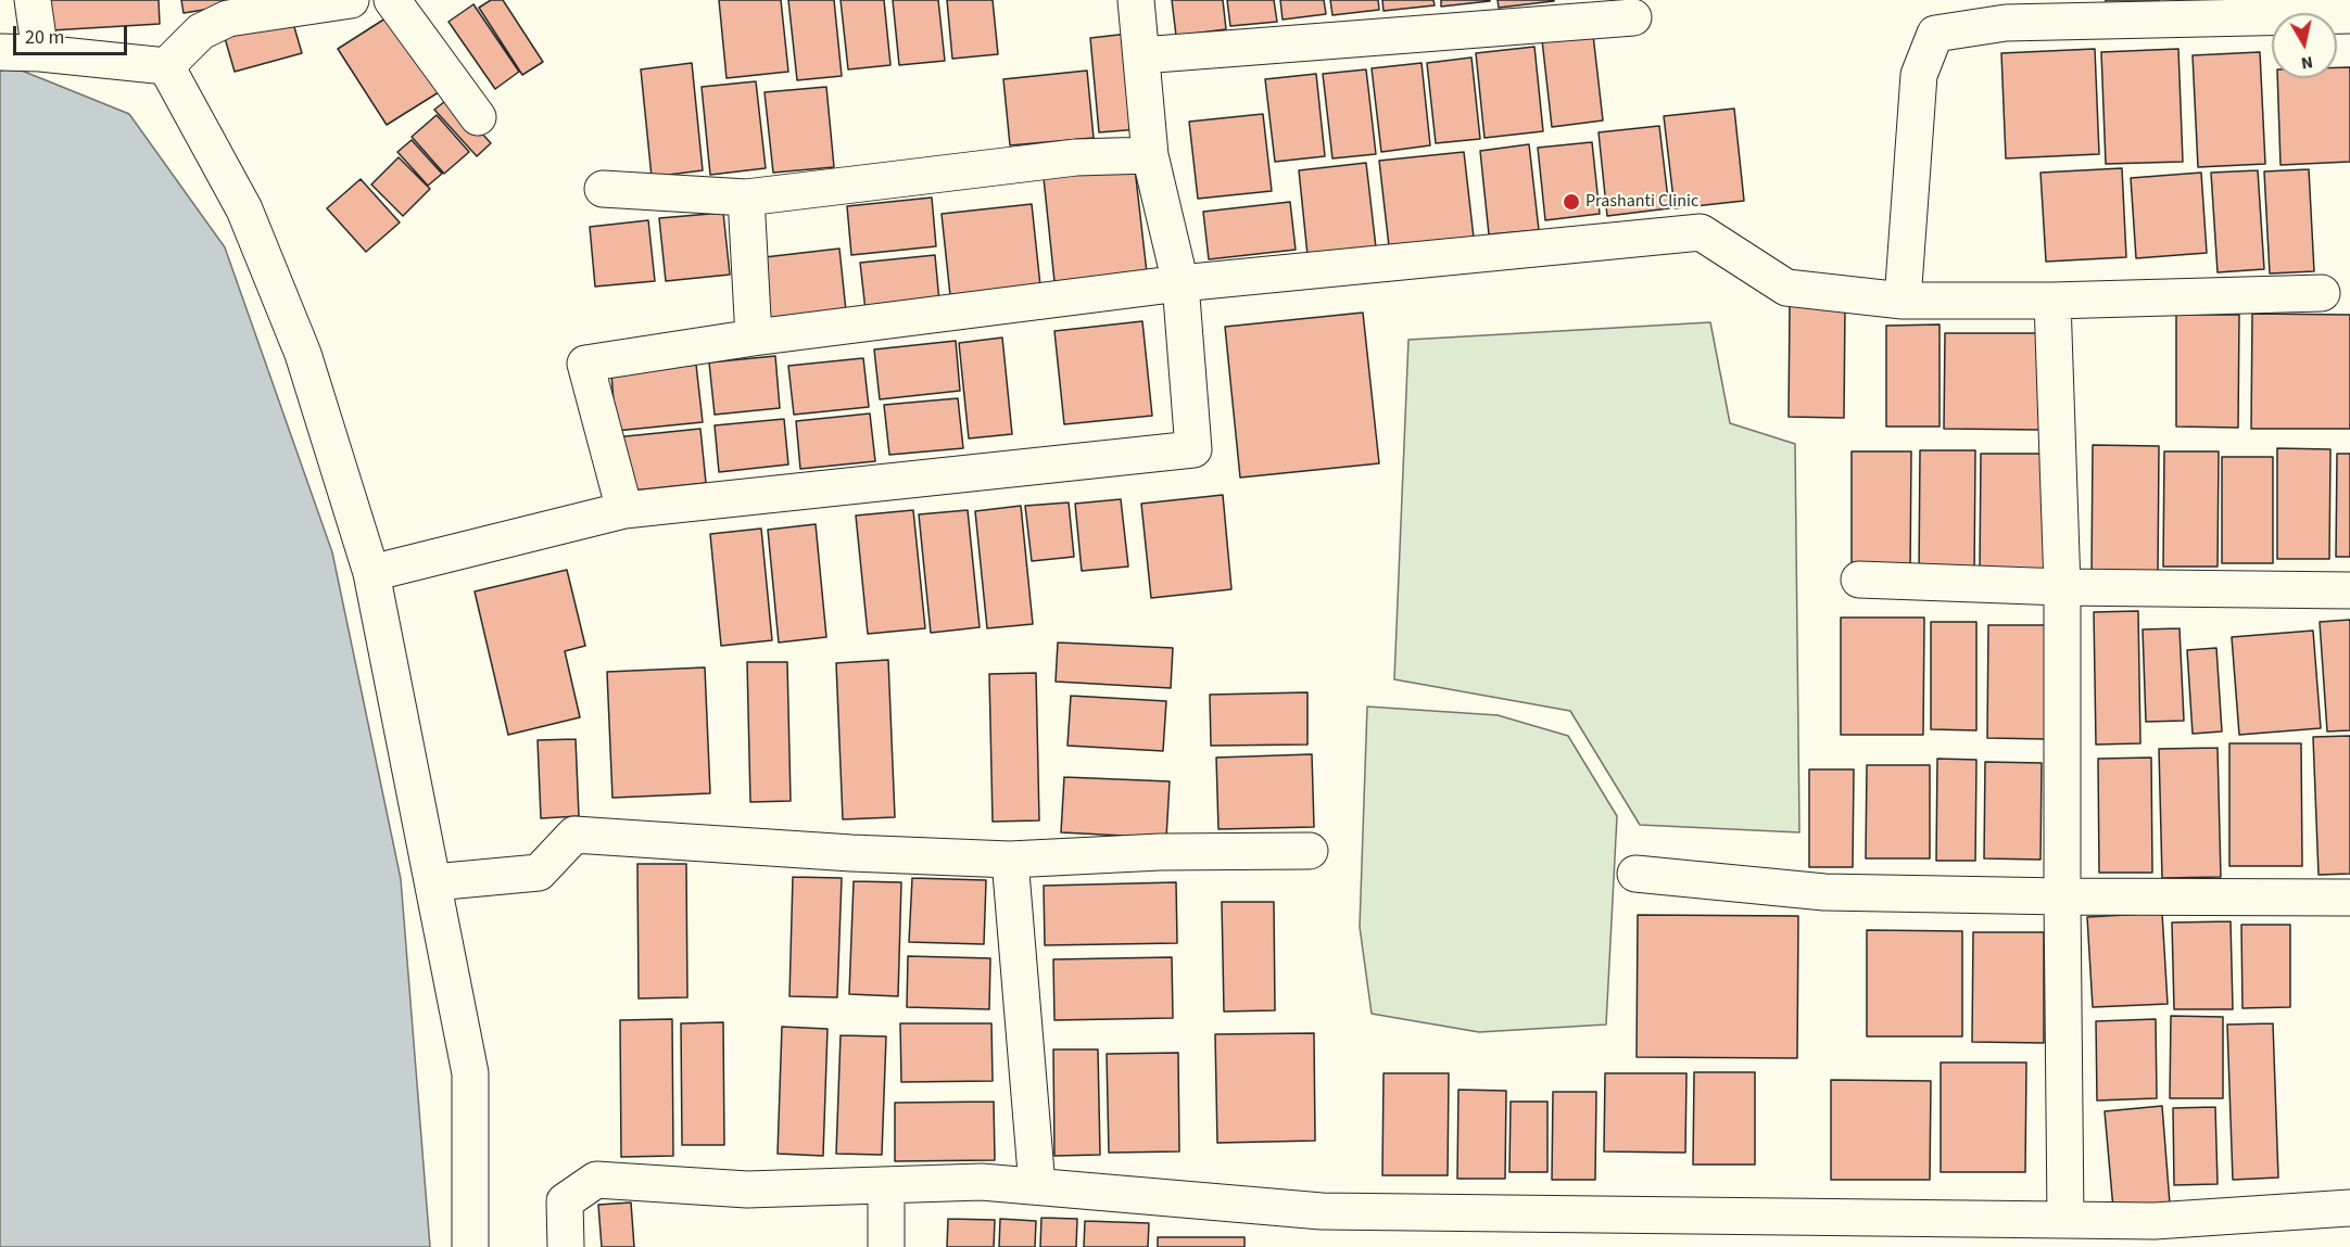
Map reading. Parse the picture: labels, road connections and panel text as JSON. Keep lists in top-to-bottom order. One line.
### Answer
{"places":["Prashanti Clinic"],"scale_bar":"20 m","north":"bottom"}
